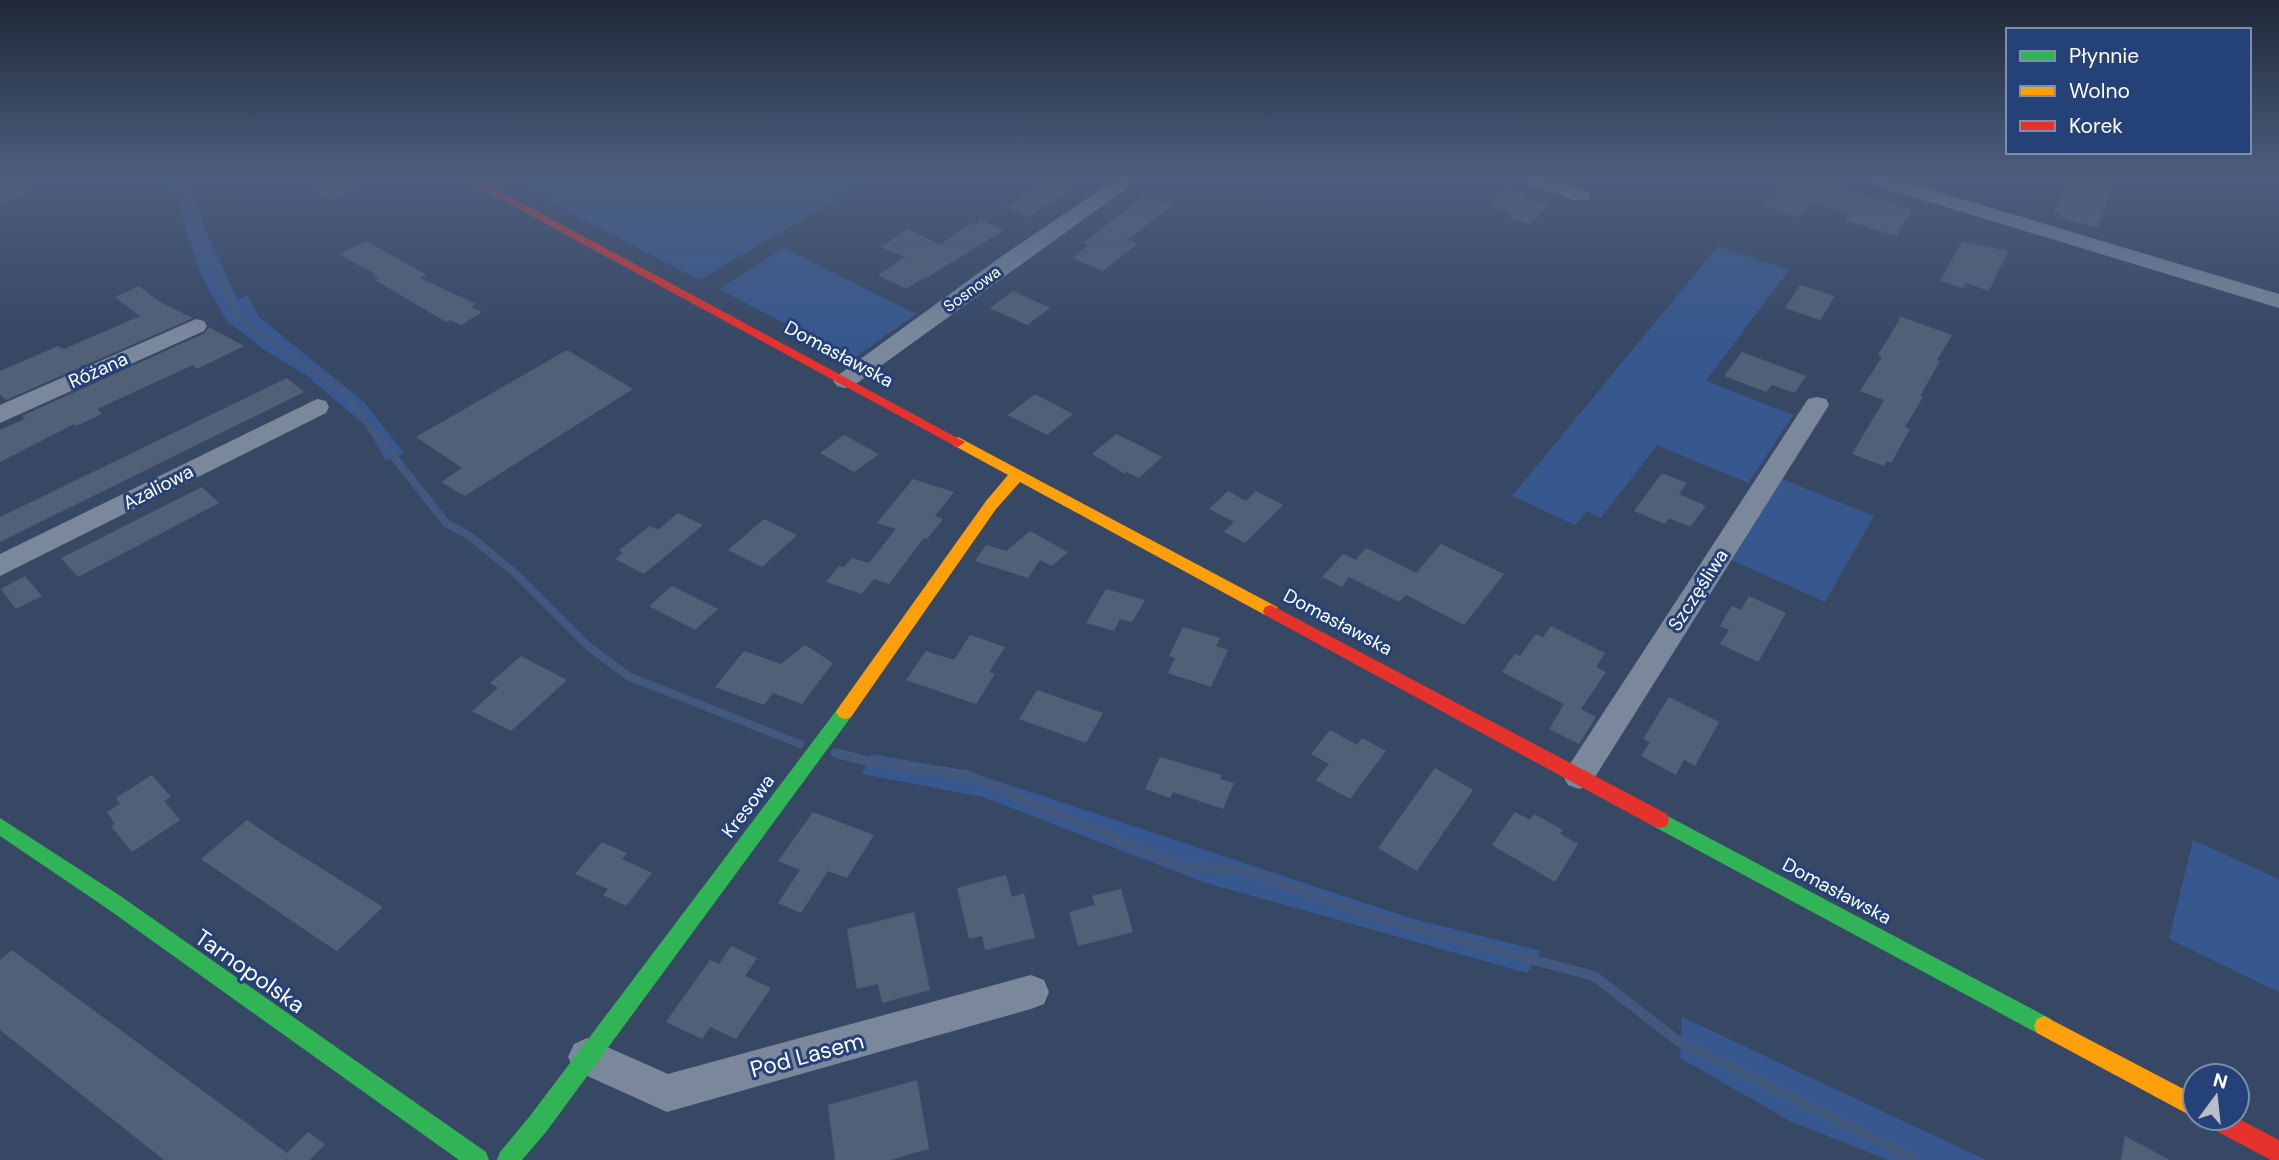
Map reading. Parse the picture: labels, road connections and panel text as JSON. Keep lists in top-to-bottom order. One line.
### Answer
{"streets":{"street":["Sosnowa","Domasławska","Różana","Azaliowa","Szczęśliwa","Kresowa","Tarnopolska","Pod Lasem"]},"crossings":[["Sosnowa","Domasławska"],["Domasławska","Szczęśliwa"],["Domasławska","Kresowa"],["Kresowa","Pod Lasem"]],"legend":["Płynnie","Wolno","Korek"],"north":"top"}
